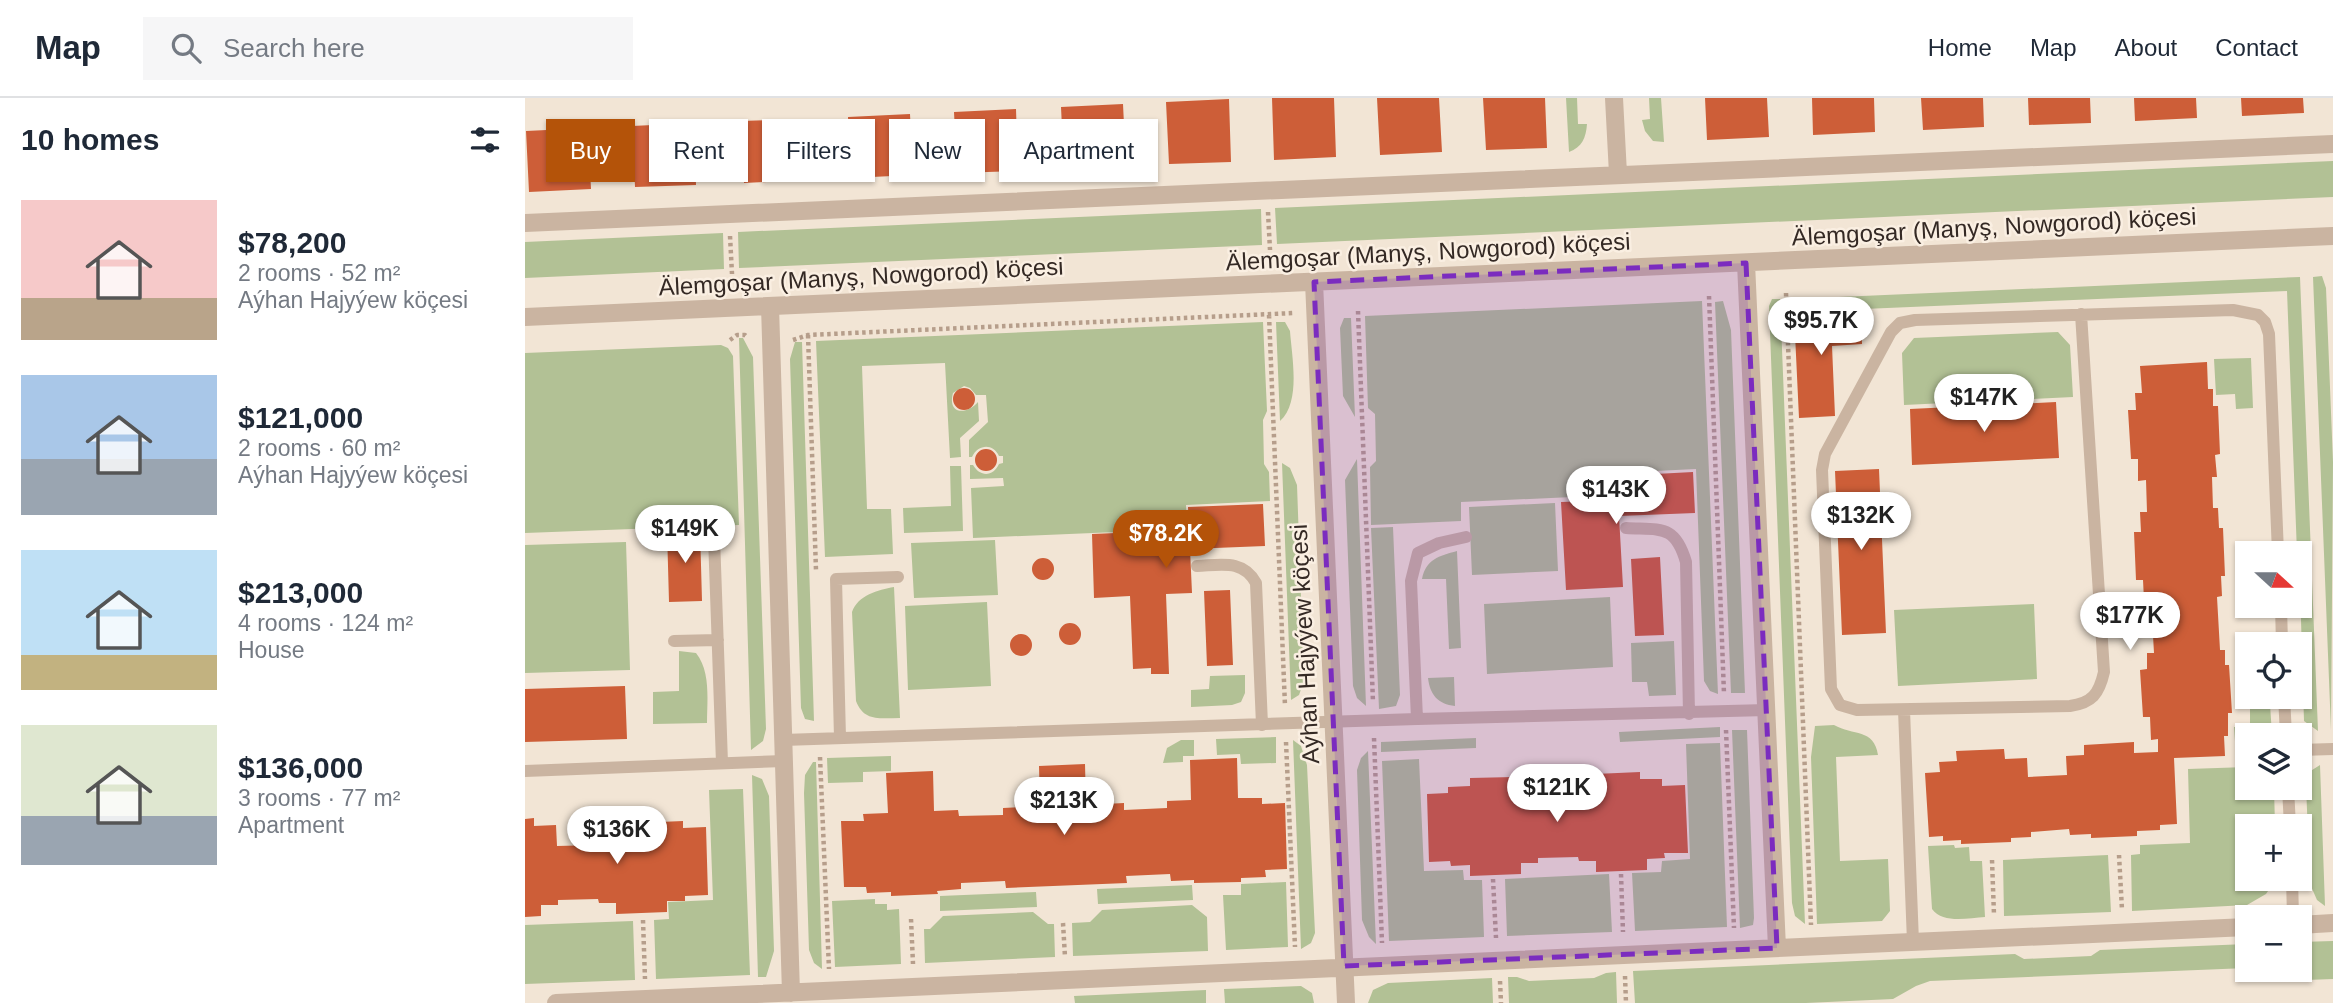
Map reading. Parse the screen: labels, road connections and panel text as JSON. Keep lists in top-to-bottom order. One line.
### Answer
{"streets":{"street":["Älemgoşar (Manyş, Nowgorod) köçesi","Aýhan Hajyýew köçesi"]},"crossings":[["Älemgoşar (Manyş, Nowgorod) köçesi","Aýhan Hajyýew köçesi"]],"north":"right","page":{"header":"Map","search":"Search here","nav":["Home","Map","About","Contact"],"heading":"10 homes","chip":["Buy","Rent","Filters","New","Apartment"],"list":[{"name":"$78,200","note":"2 rooms · 52 m² · Aýhan Hajyýew köçesi"},{"name":"$121,000","note":"2 rooms · 60 m² · Aýhan Hajyýew köçesi"},{"name":"$213,000","note":"4 rooms · 124 m² · House"},{"name":"$136,000","note":"3 rooms · 77 m² · Apartment"}],"price":["$95.7K","$147K","$143K","$132K","$149K","$78.2K","$177K","$121K","$213K","$136K"],"map_buttons":["+","−"]}}
